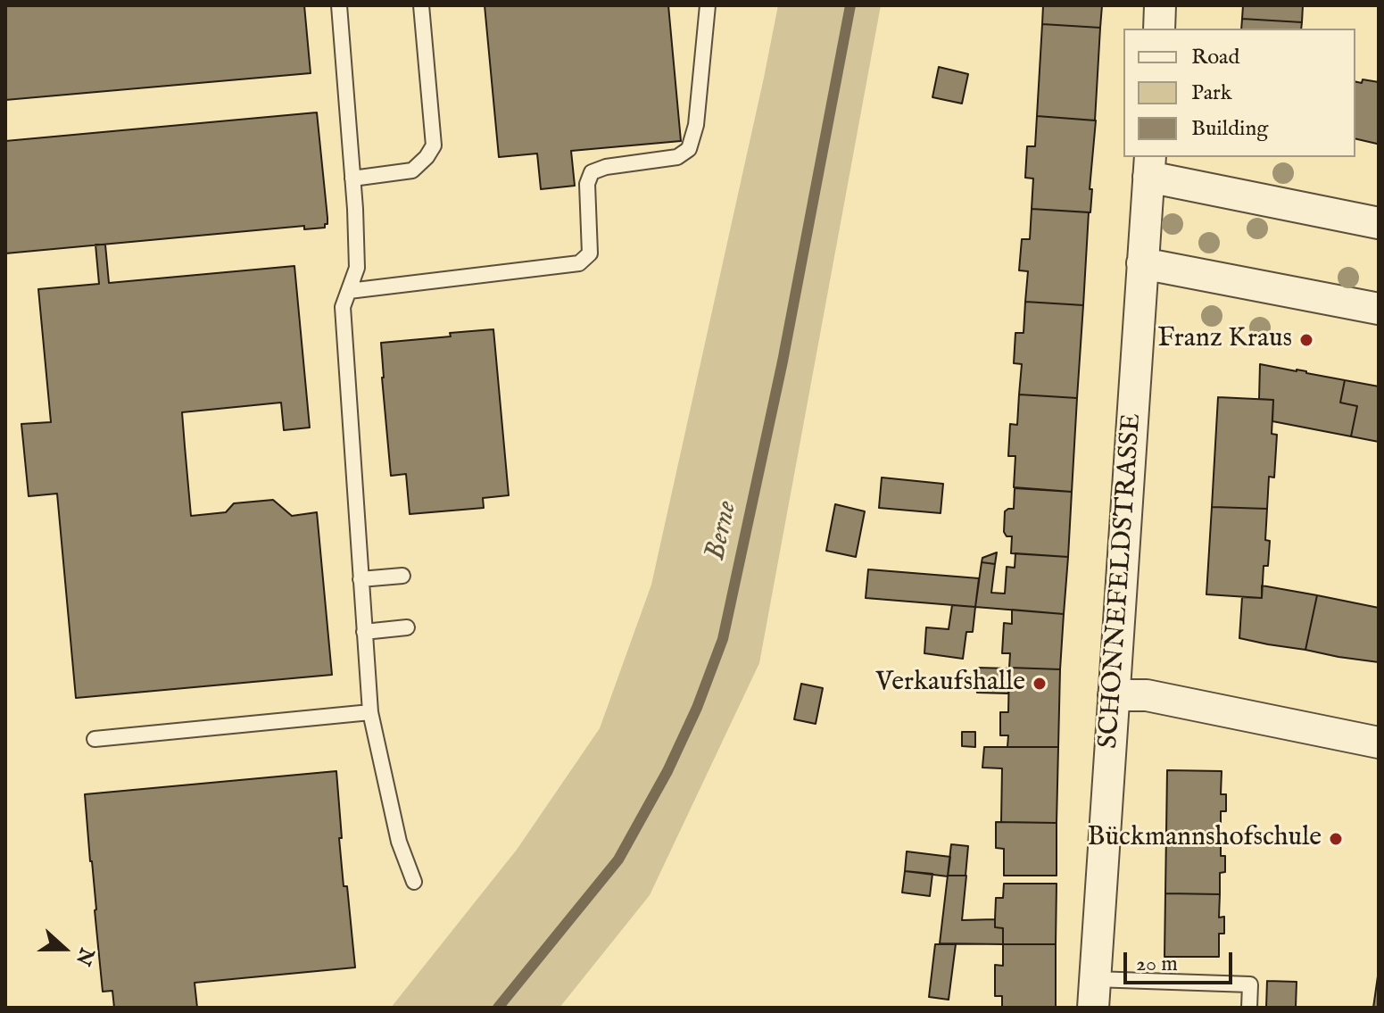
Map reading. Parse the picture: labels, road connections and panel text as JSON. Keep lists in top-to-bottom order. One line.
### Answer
{"streets":{"street":["SCHONNEFELDSTRASSE"]},"water":["Berne"],"places":["Franz Kraus","Verkaufshalle","Bückmannshofschule"],"legend":["Road","Park","Building"],"scale_bar":"20 m","north":"right"}
